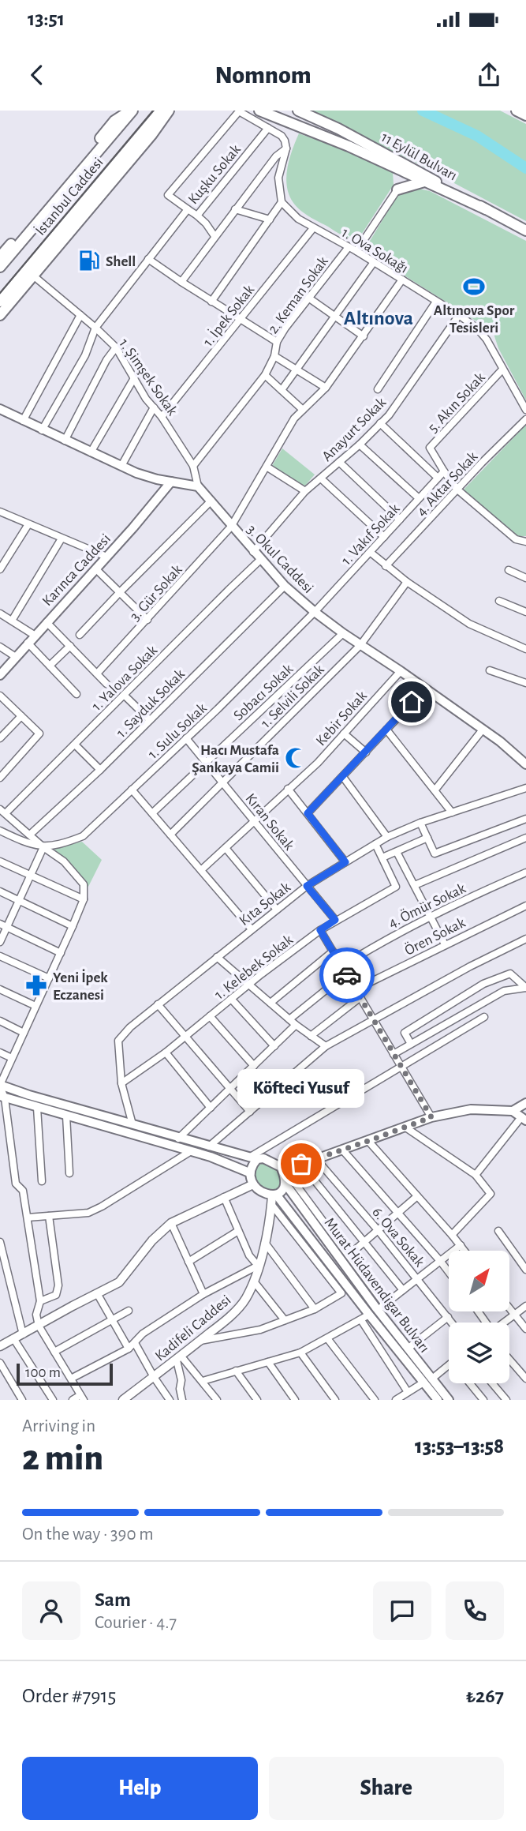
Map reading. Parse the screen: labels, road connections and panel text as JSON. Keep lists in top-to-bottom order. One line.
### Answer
{"streets":{"main road":["11 Eylül Bulvarı","İstanbul Caddesi","3. Okul Caddesi","Karınca Caddesi","Murat Hüdavendigar Bulvarı"],"street":["Kuşku Sokak","1. Ova Sokağı","2. Keman Sokak","1. İpek Sokak","1. Şimşek Sokak","5. Akın Sokak","Anayurt Sokak","4. Aktar Sokak","1. Vakıf Sokak","3. Gür Sokak","1. Yalova Sokak","Sobacı Sokak","1. Selvili Sokak","1. Sayduk Sokak","Kebir Sokak","1. Sulu Sokak","Kıran Sokak","Kıta Sokak","4. Ömür Sokak","Ören Sokak","1. Kelebek Sokak","6. Ova Sokak","Kadifeli Caddesi"]},"crossings":[["Kuşku Sokak","1. Şimşek Sokak"],["1. Ova Sokağı","2. Keman Sokak"],["1. Ova Sokağı","1. İpek Sokak"],["1. Ova Sokağı","5. Akın Sokak"],["1. Ova Sokağı","Anayurt Sokak"],["1. Ova Sokağı","3. Gür Sokak"],["2. Keman Sokak","1. Şimşek Sokak"],["1. İpek Sokak","1. Şimşek Sokak"],["1. Şimşek Sokak","3. Okul Caddesi"],["5. Akın Sokak","4. Aktar Sokak"],["5. Akın Sokak","1. Vakıf Sokak"],["Anayurt Sokak","3. Okul Caddesi"],["1. Vakıf Sokak","3. Okul Caddesi"],["1. Vakıf Sokak","1. Sulu Sokak"],["3. Okul Caddesi","3. Gür Sokak"],["3. Okul Caddesi","1. Yalova Sokak"],["3. Okul Caddesi","Sobacı Sokak"],["3. Okul Caddesi","1. Selvili Sokak"],["3. Okul Caddesi","1. Sayduk Sokak"],["3. Okul Caddesi","Kebir Sokak"],["3. Okul Caddesi","1. Sulu Sokak"],["Sobacı Sokak","Kıran Sokak"],["1. Selvili Sokak","Kıran Sokak"],["Kebir Sokak","Kıran Sokak"],["1. Sulu Sokak","Kıran Sokak"],["Kıran Sokak","Kıta Sokak"],["Kıran Sokak","1. Kelebek Sokak"],["Kıta Sokak","1. Kelebek Sokak"],["Murat Hüdavendigar Bulvarı","Kadifeli Caddesi"]],"districts":["Altınova"],"places":{"fuel station":["Shell"],"sports":["Altınova Spor Tesisleri"],"mosque":["Hacı Mustafa Şankaya Camii"],"pharmacy":["Yeni İpek Eczanesi"],"other":["Köfteci Yusuf"]},"scale_bar":"100 m","north":"top right","page":{"status":"13:51","header":"Nomnom","bubble":"Köfteci Yusuf","scale":"100 m","heading":["2 min","Arriving in","13:53–13:58"],"panel":["Sam","Courier · 4.7","Order #7915","₺267"],"bar":"On the way · 390 m","buttons":["Help","Share"]}}
